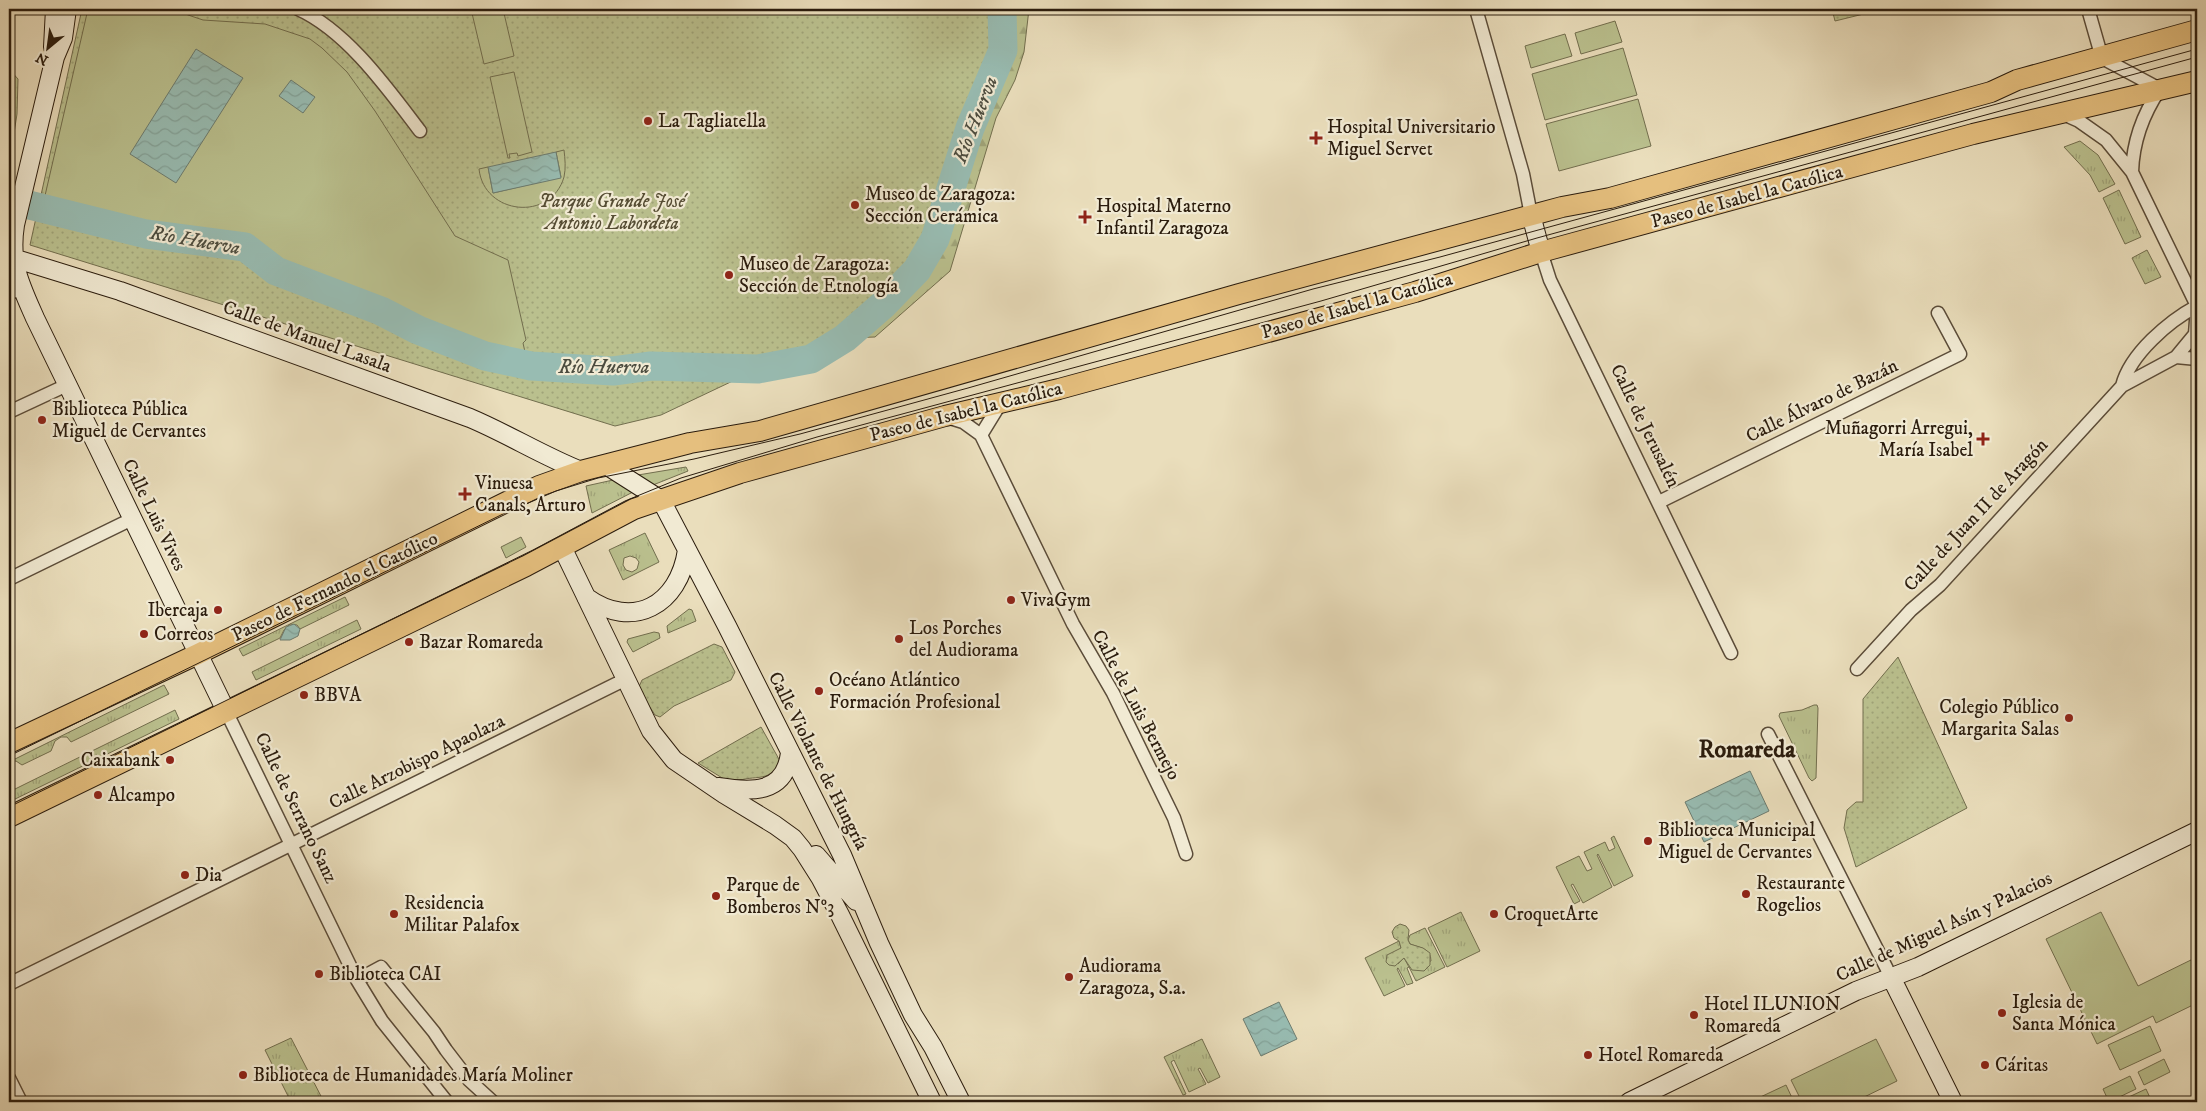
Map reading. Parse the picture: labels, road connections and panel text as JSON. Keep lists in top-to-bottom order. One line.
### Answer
{"streets":{"main road":["Paseo de Isabel la Católica","Calle de Manuel Lasala","Calle de Jerusalén","Calle Luis Vives","Paseo de Fernando el Católico","Calle Violante de Hungría","Calle de Serrano Sanz","Calle de Miguel Asín y Palacios"],"street":["Calle Álvaro de Bazán","Calle de Juan II de Aragón","Calle de Luis Bermejo","Calle Arzobispo Apaolaza"]},"crossings":[["Paseo de Isabel la Católica","Calle de Manuel Lasala"],["Paseo de Isabel la Católica","Calle de Jerusalén"],["Paseo de Isabel la Católica","Paseo de Fernando el Católico"],["Paseo de Isabel la Católica","Calle Violante de Hungría"],["Calle de Manuel Lasala","Calle Luis Vives"],["Calle de Manuel Lasala","Paseo de Fernando el Católico"],["Calle Álvaro de Bazán","Calle de Jerusalén"],["Calle Luis Vives","Paseo de Fernando el Católico"],["Calle Luis Vives","Calle de Serrano Sanz"],["Paseo de Fernando el Católico","Calle de Serrano Sanz"],["Calle Arzobispo Apaolaza","Calle de Serrano Sanz"]],"districts":["Romareda"],"water":["Río Huerva"],"parks":["Parque Grande José Antonio Labordeta"],"places":{"other":["La Tagliatella","Museo de Zaragoza: Sección Cerámica","Museo de Zaragoza: Sección de Etnología","Biblioteca Pública Miguel de Cervantes","VivaGym","Ibercaja","Correos","Los Porches del Audiorama","Bazar Romareda","Océano Atlántico Formación Profesional","BBVA","Colegio Público Margarita Salas","Caixabank","Alcampo","Biblioteca Municipal Miguel de Cervantes","Dia","Restaurante Rogelios","Parque de Bomberos Nº3","Residencia Militar Palafox","CroquetArte","Biblioteca CAI","Audiorama Zaragoza, S.a.","Iglesia de Santa Mónica","Hotel ILUNION Romareda","Hotel Romareda","Cáritas","Biblioteca de Humanidades María Moliner"],"health":["Hospital Universitario Miguel Servet","Hospital Materno Infantil Zaragoza","Muñagorri Arregui, María Isabel","Vinuesa Canals, Arturo"]},"north":"bottom left"}
